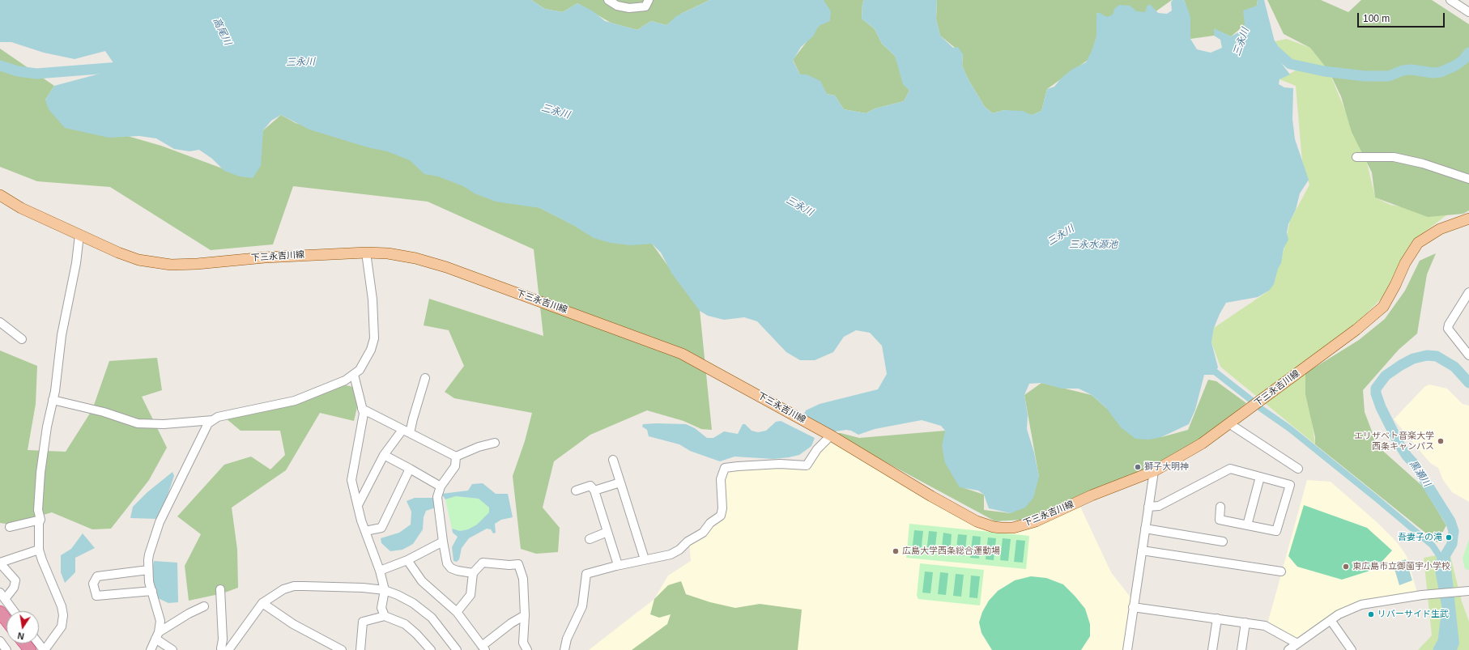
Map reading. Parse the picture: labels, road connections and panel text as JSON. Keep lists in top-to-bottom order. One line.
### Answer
{"streets":{"main road":["下三永吉川線"]},"water":["高尾川","三永川","三永水源池","黒瀬川"],"places":["エリザベト音楽大学 西条キャンパス","獅子大明神","吾妻子の滝","広島大学西条総合運動場","東広島市立御薗宇小学校","リバーサイド生武"],"scale_bar":"100 m","north":"bottom"}
